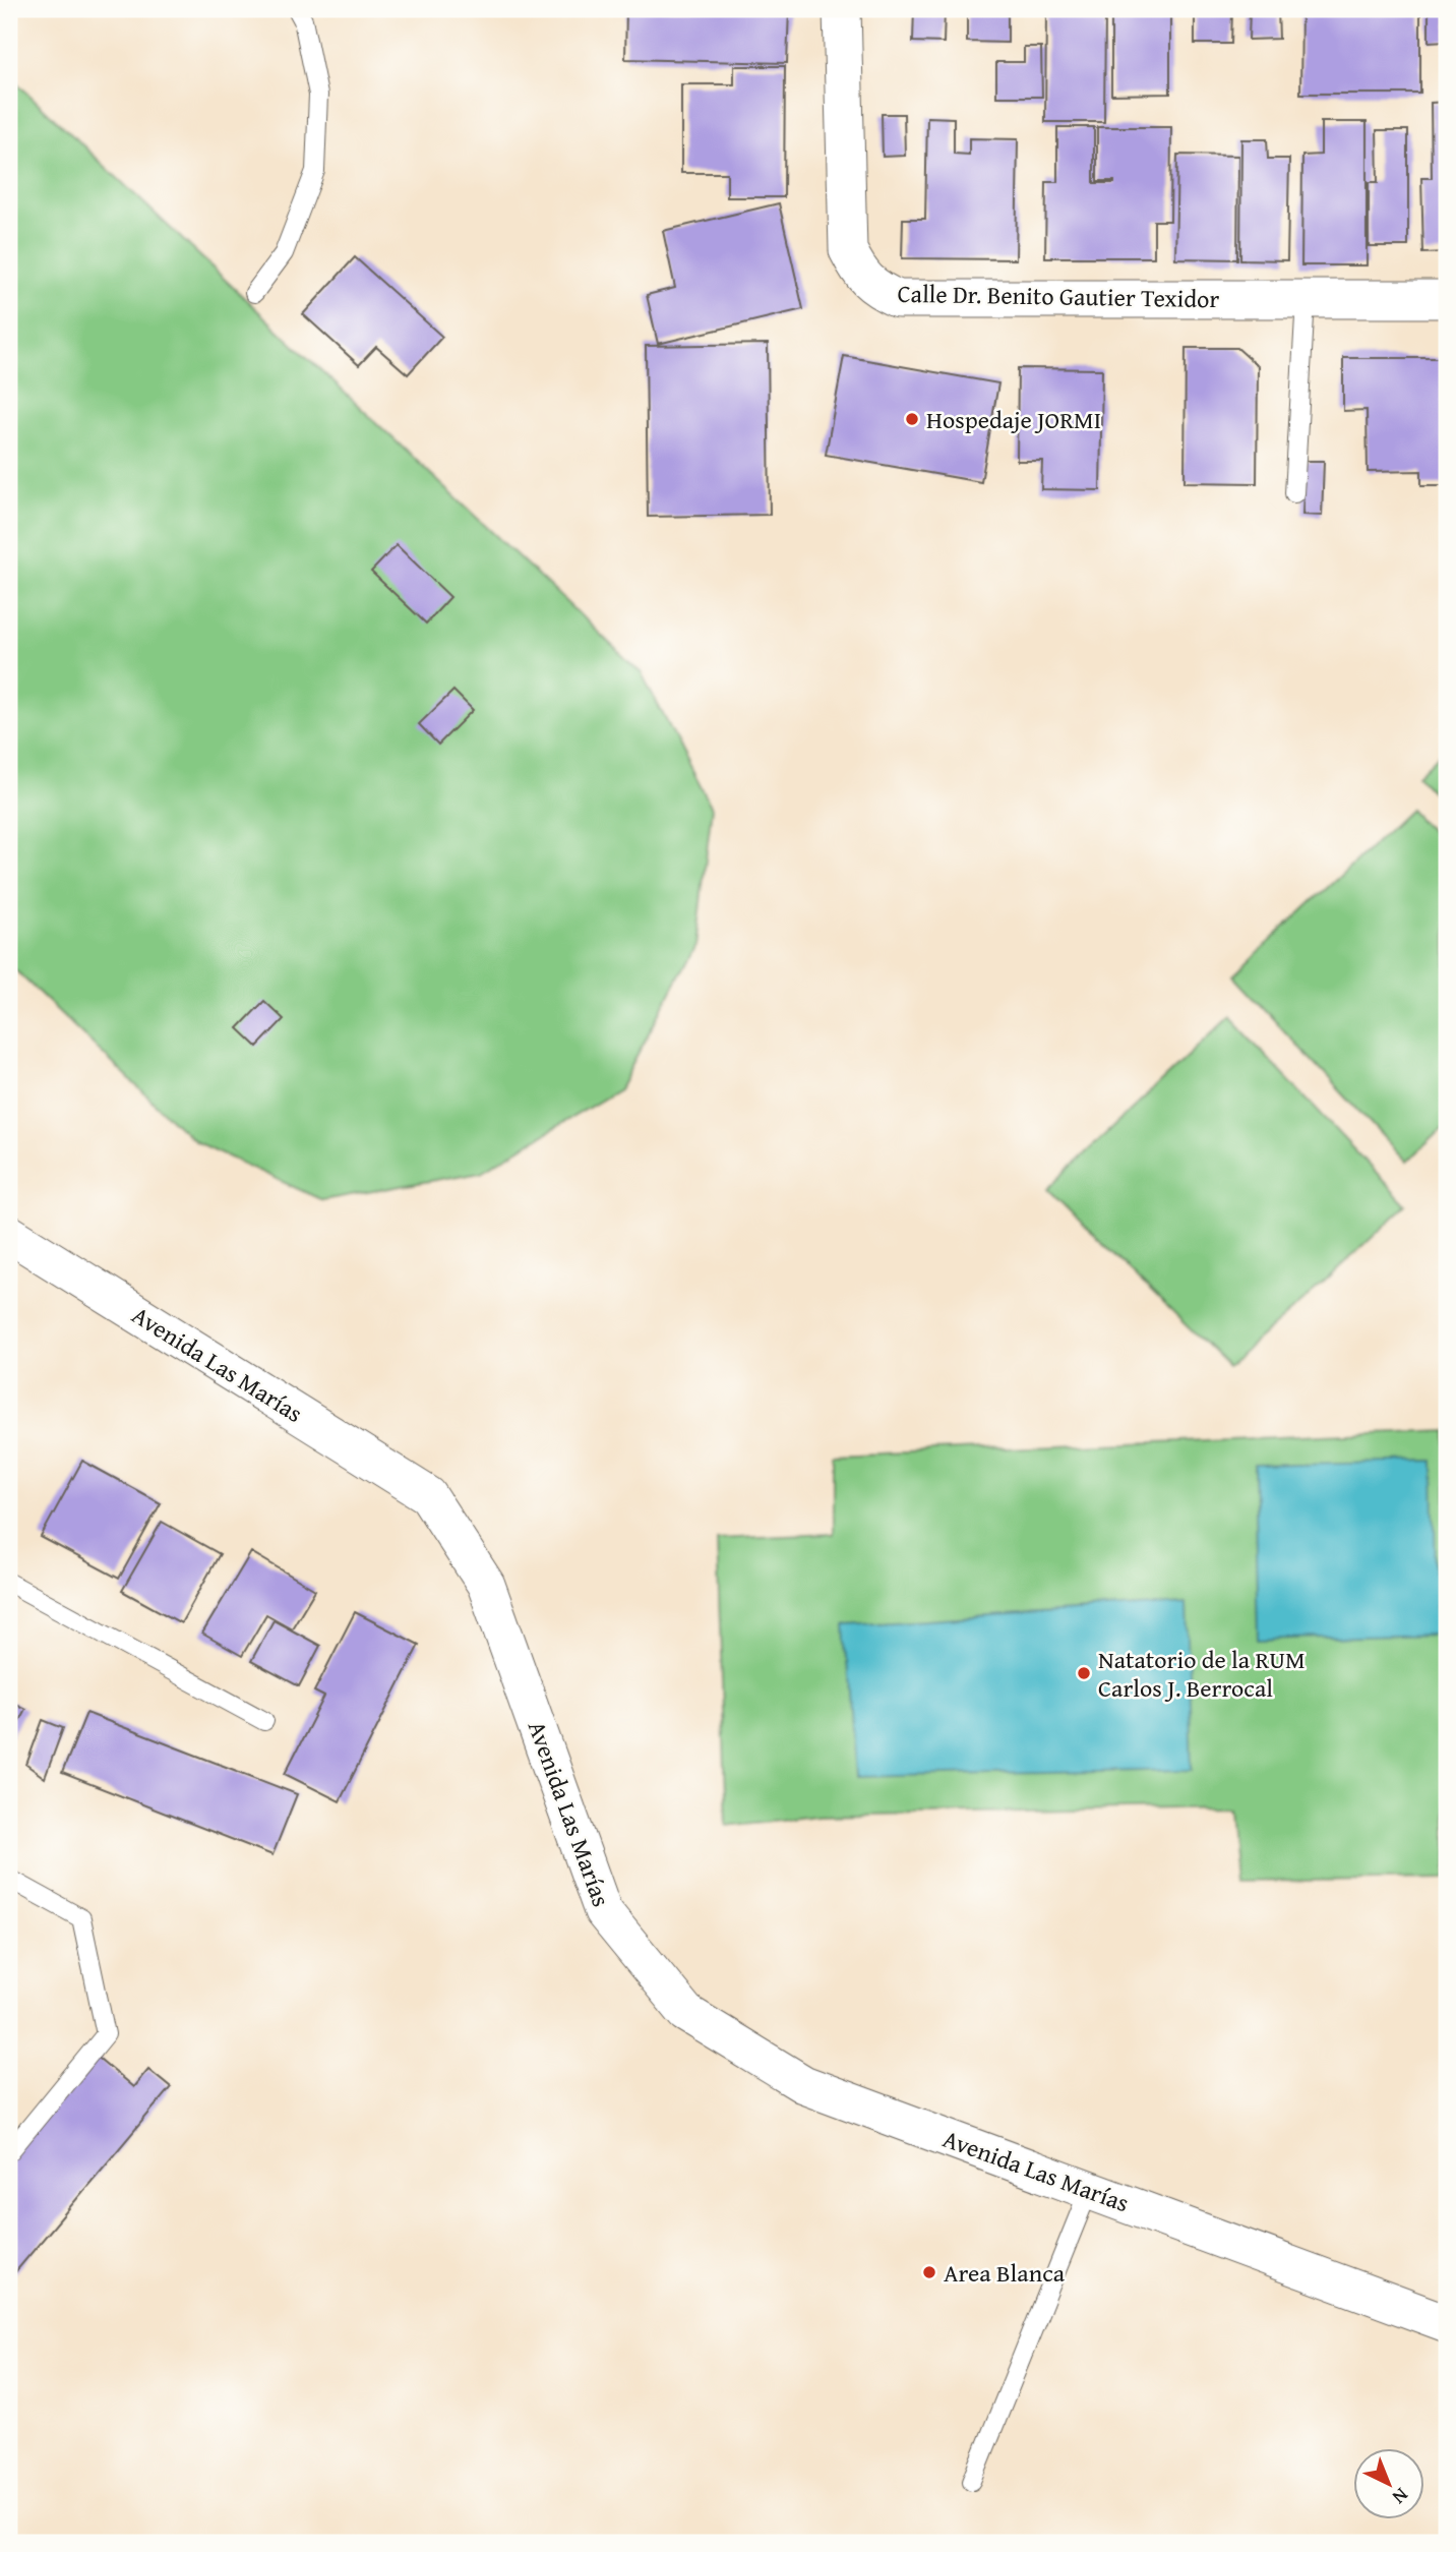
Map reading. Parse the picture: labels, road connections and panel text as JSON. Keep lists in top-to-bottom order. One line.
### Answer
{"streets":{"street":["Calle Dr. Benito Gautier Texidor","Avenida Las Marías"]},"places":["Hospedaje JORMI","Natatorio de la RUM Carlos J. Berrocal","Area Blanca"],"north":"bottom right"}
